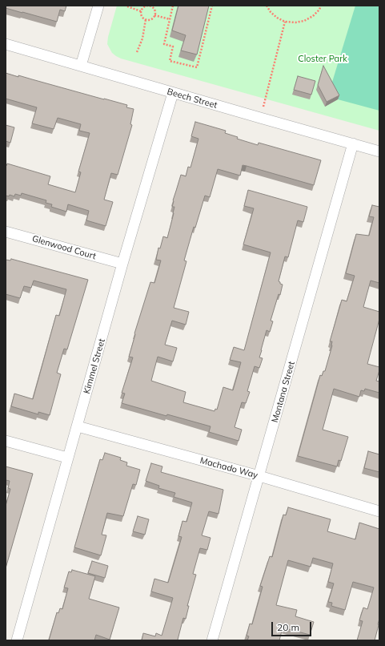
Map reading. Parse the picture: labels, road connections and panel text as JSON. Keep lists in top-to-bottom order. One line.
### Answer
{"streets":{"street":["Beech Street","Glenwood Court","Kimmel Street","Montana Street","Machado Way"]},"crossings":[["Beech Street","Kimmel Street"],["Beech Street","Montana Street"],["Glenwood Court","Kimmel Street"],["Kimmel Street","Machado Way"],["Montana Street","Machado Way"]],"parks":["Closter Park"],"scale_bar":"20 m"}
